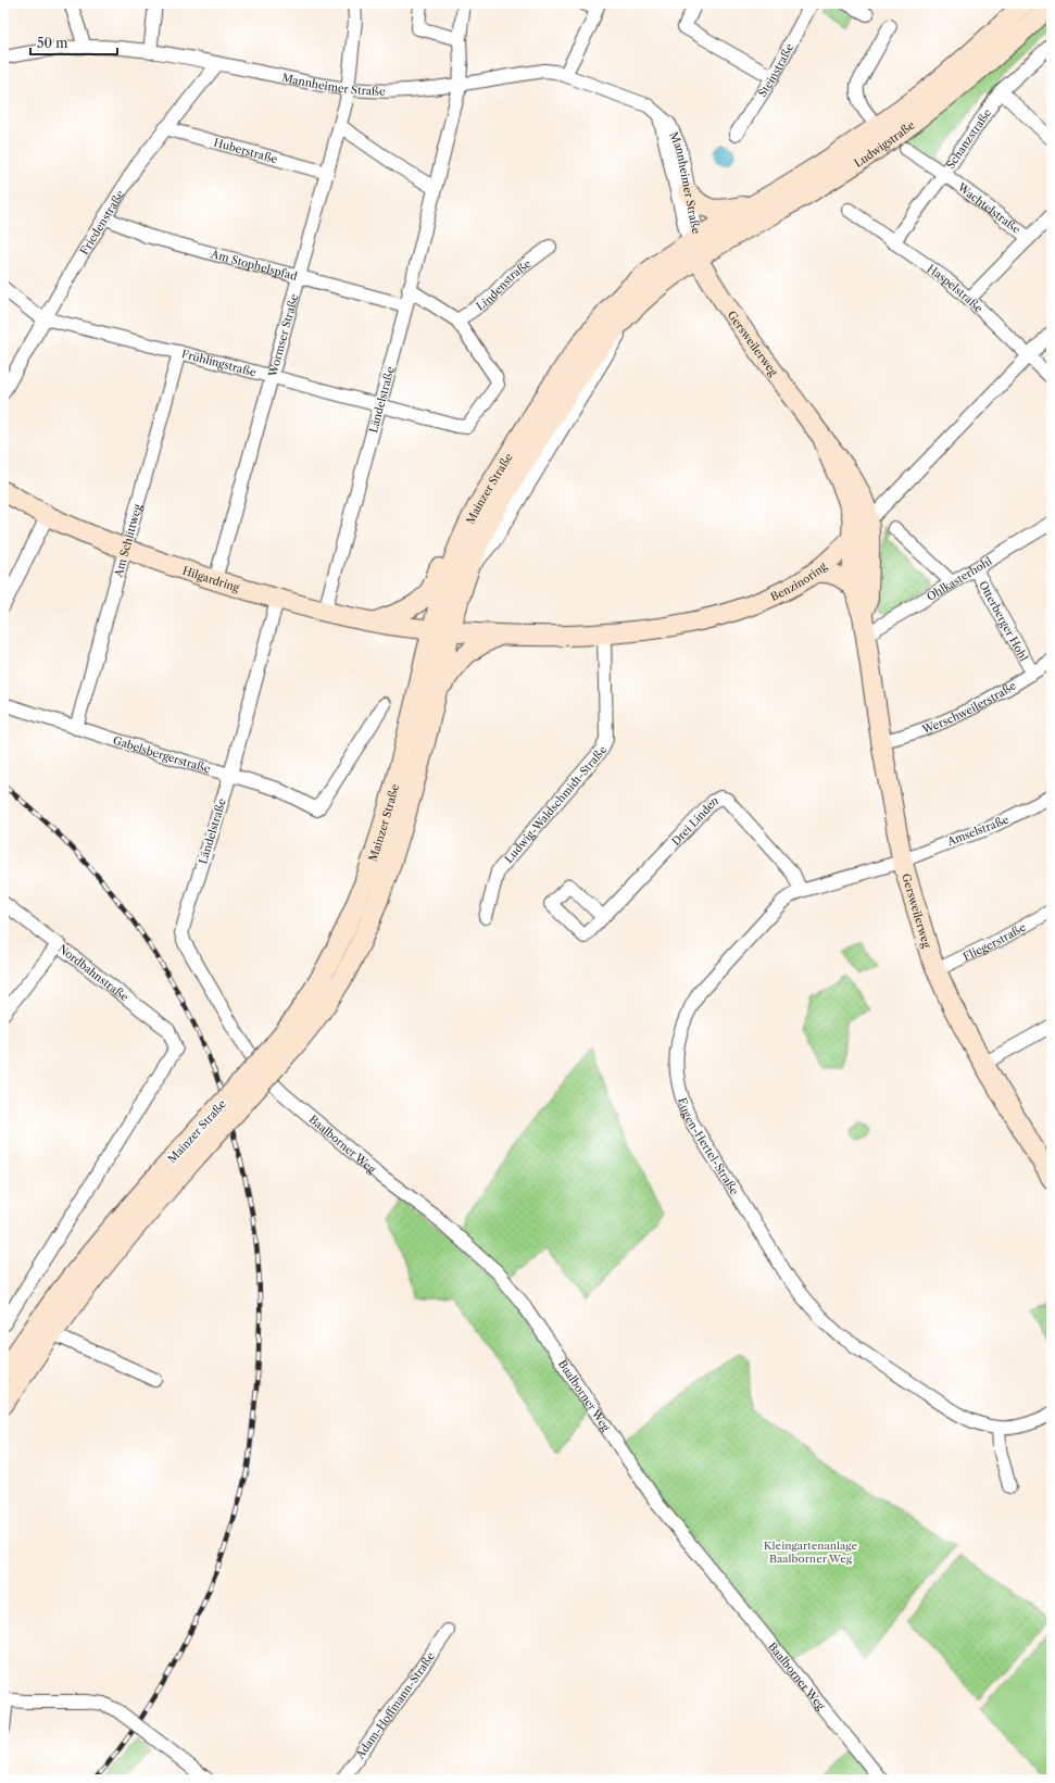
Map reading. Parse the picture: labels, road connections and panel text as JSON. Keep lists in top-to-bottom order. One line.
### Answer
{"streets":{"main road":["Ludwigstraße","Gersweilerweg","Mainzer Straße","Hilgardring","Benzinoring"],"street":["Steinstraße","Mannheimer Straße","Schanzstraße","Huberstraße","Wachtelstraße","Friedenstraße","Am Stophelspfad","Lindenstraße","Haspelstraße","Wormser Straße","Frühlingstraße","Ländelstraße","Am Schlittweg","Ohlkasterhohl","Otterberger Hohl","Werschweilerstraße","Gabelsbergerstraße","Ludwig-Waldschmidt-Straße","Drei Linden","Amselstraße","Fliegerstraße","Nordbahnstraße","Baalborner Weg","Eugen-Hertel-Straße","Adam-Hoffmann-Straße"]},"crossings":[["Mannheimer Straße","Ludwigstraße"],["Mannheimer Straße","Friedenstraße"],["Mannheimer Straße","Wormser Straße"],["Mannheimer Straße","Gersweilerweg"],["Mannheimer Straße","Ländelstraße"],["Mannheimer Straße","Mainzer Straße"],["Schanzstraße","Wachtelstraße"],["Schanzstraße","Haspelstraße"],["Ludwigstraße","Gersweilerweg"],["Ludwigstraße","Mainzer Straße"],["Huberstraße","Friedenstraße"],["Huberstraße","Wormser Straße"],["Friedenstraße","Am Stophelspfad"],["Friedenstraße","Frühlingstraße"],["Am Stophelspfad","Wormser Straße"],["Am Stophelspfad","Ländelstraße"],["Lindenstraße","Frühlingstraße"],["Haspelstraße","Benzinoring"],["Wormser Straße","Frühlingstraße"],["Wormser Straße","Hilgardring"],["Gersweilerweg","Mainzer Straße"],["Gersweilerweg","Ohlkasterhohl"],["Gersweilerweg","Benzinoring"],["Gersweilerweg","Werschweilerstraße"],["Gersweilerweg","Amselstraße"],["Gersweilerweg","Fliegerstraße"],["Gersweilerweg","Eugen-Hertel-Straße"],["Frühlingstraße","Ländelstraße"],["Frühlingstraße","Am Schlittweg"],["Ländelstraße","Hilgardring"],["Ländelstraße","Gabelsbergerstraße"],["Ländelstraße","Baalborner Weg"],["Mainzer Straße","Hilgardring"],["Mainzer Straße","Benzinoring"],["Am Schlittweg","Hilgardring"],["Am Schlittweg","Gabelsbergerstraße"],["Hilgardring","Benzinoring"],["Ohlkasterhohl","Otterberger Hohl"],["Benzinoring","Ludwig-Waldschmidt-Straße"],["Otterberger Hohl","Werschweilerstraße"],["Drei Linden","Eugen-Hertel-Straße"],["Amselstraße","Eugen-Hertel-Straße"]],"parks":["Kleingartenanlage Baalborner Weg"],"scale_bar":"50 m"}
